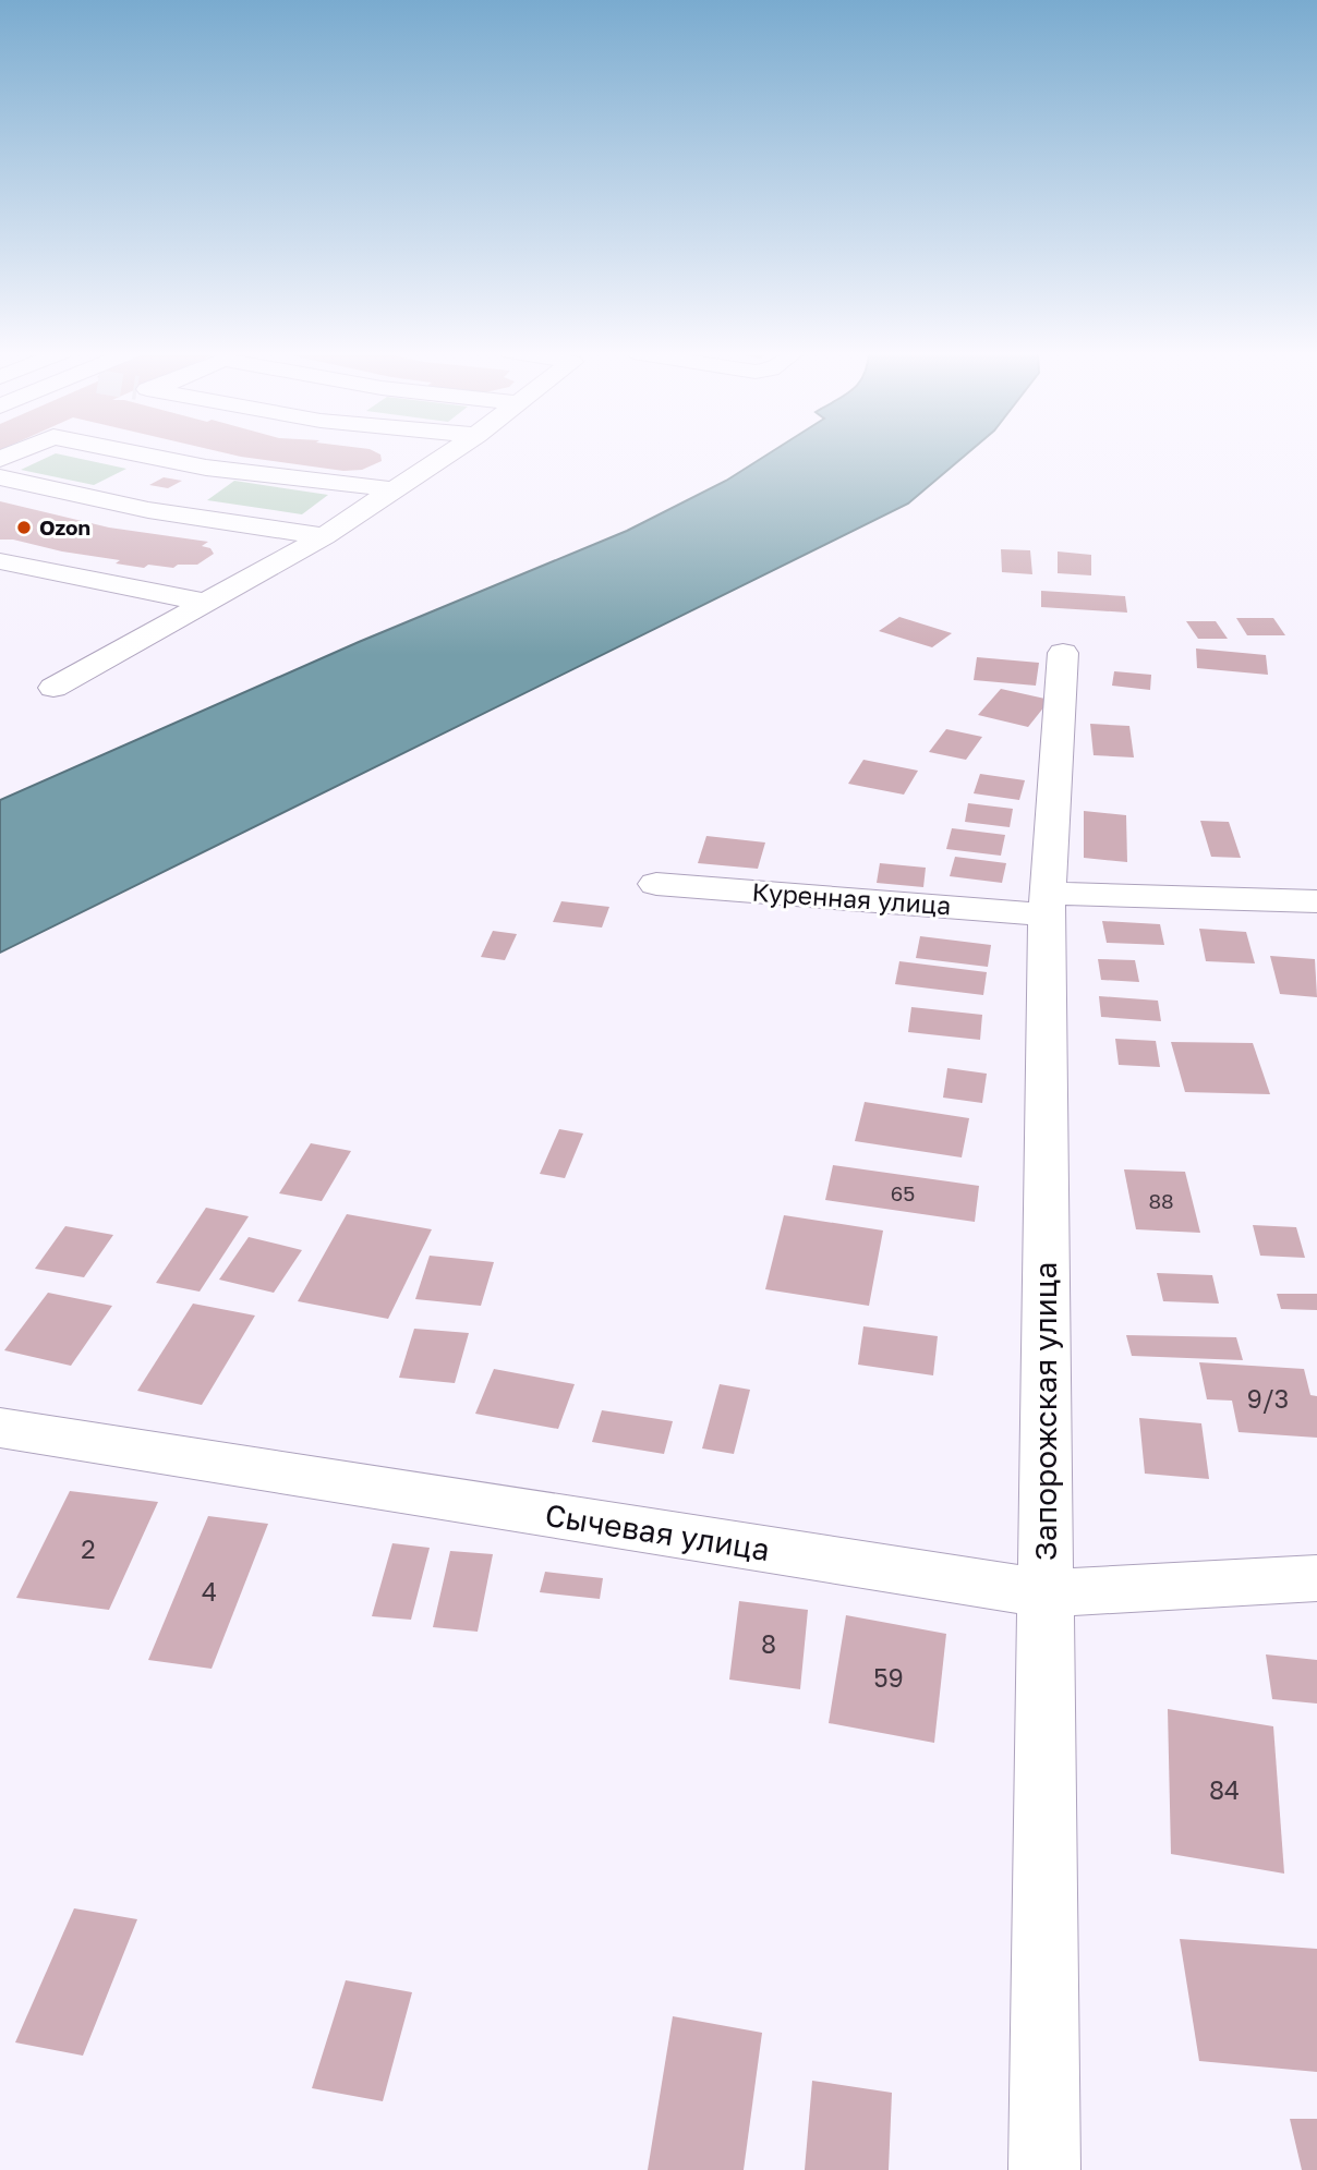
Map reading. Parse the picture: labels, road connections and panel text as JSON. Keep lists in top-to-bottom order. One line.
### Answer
{"streets":{"street":["Куренная улица","Запорожская улица","Сычевая улица"]},"crossings":[["Куренная улица","Запорожская улица"],["Запорожская улица","Сычевая улица"]],"places":["Ozon"],"house_numbers":["65","88","9/3","2","4","8","59","84"]}
